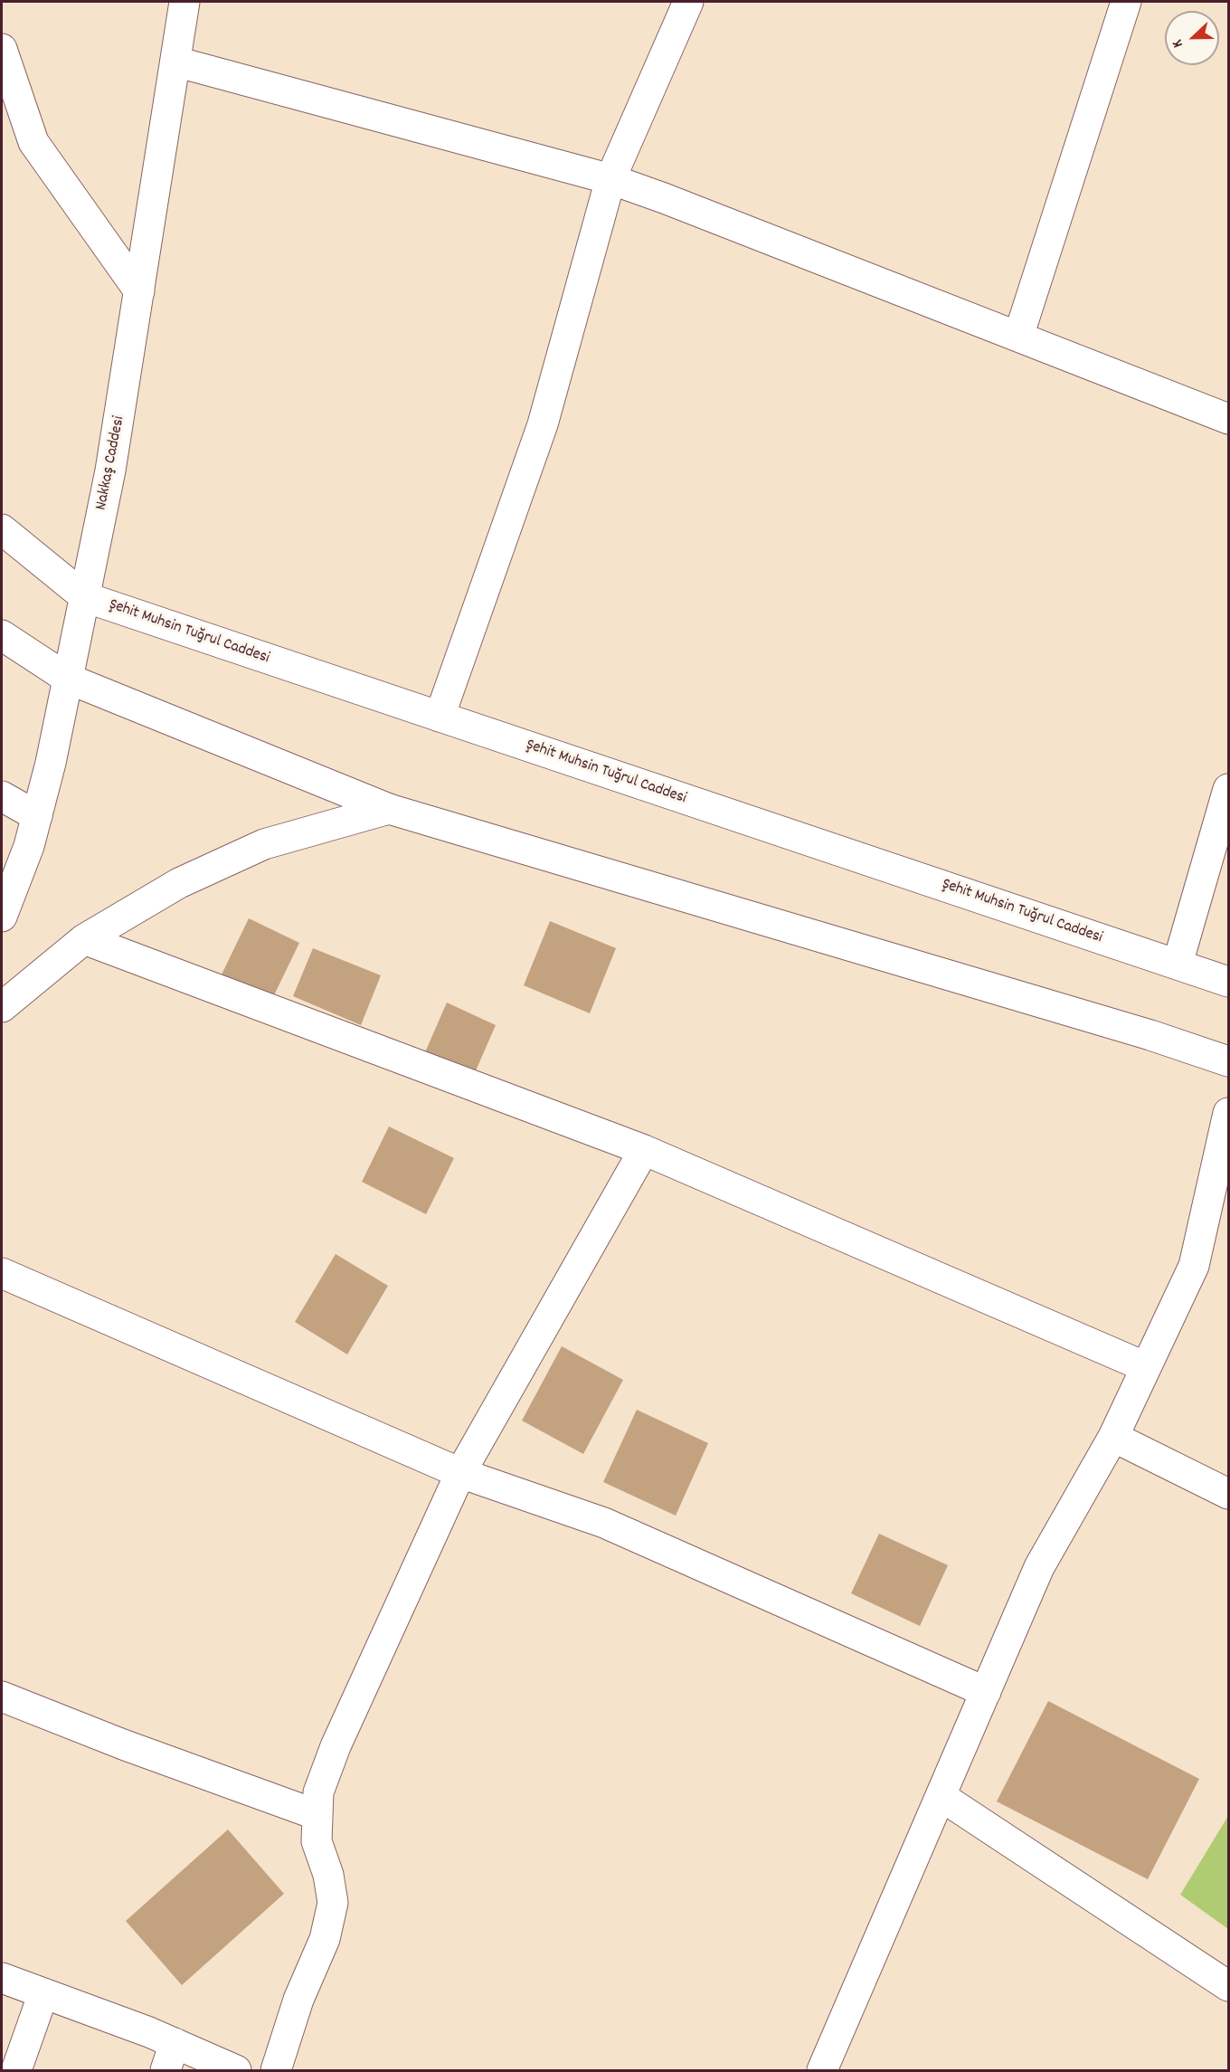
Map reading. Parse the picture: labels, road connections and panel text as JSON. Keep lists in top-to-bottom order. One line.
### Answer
{"streets":{"street":["Nakkaş Caddesi","Şehit Muhsin Tuğrul Caddesi"]},"crossings":[["Nakkaş Caddesi","Şehit Muhsin Tuğrul Caddesi"]],"north":"left"}
